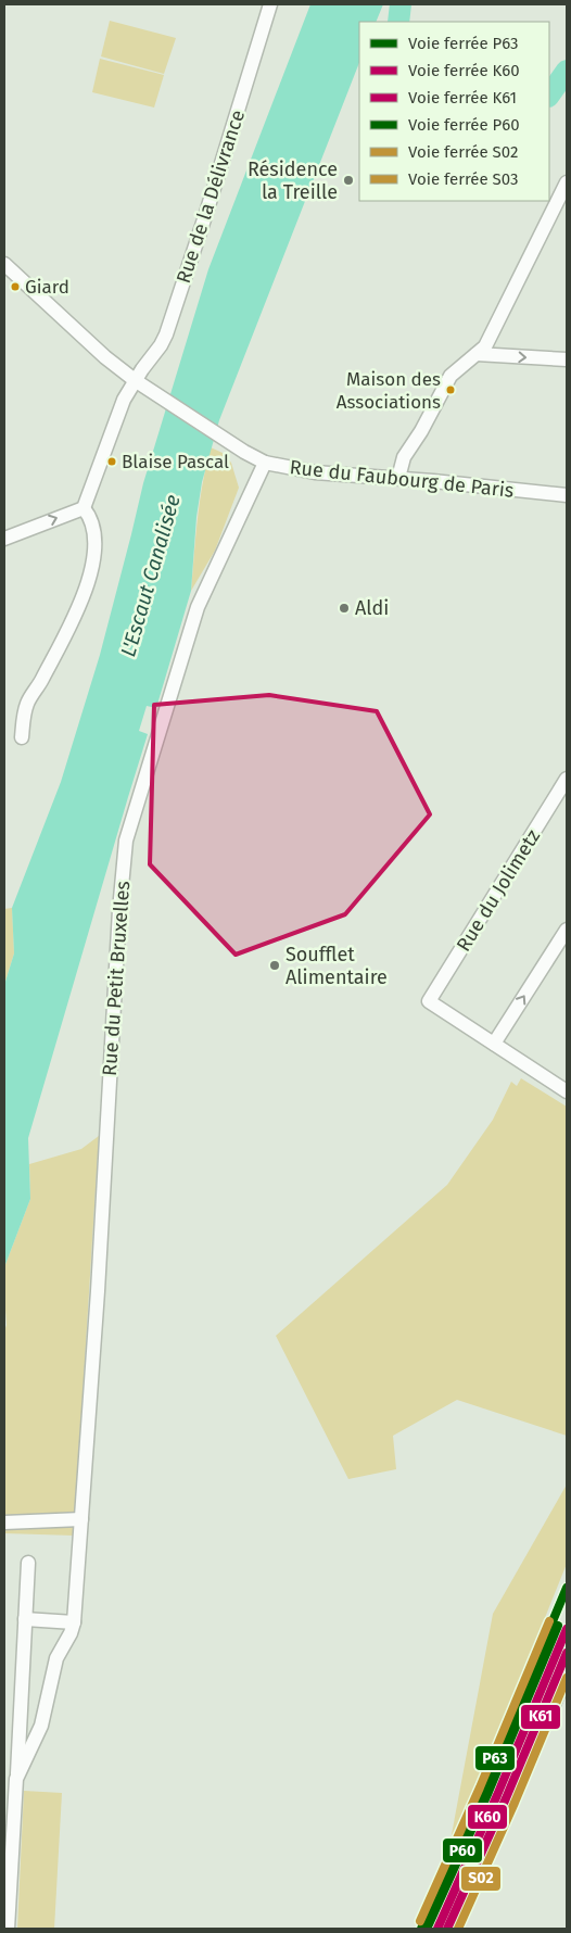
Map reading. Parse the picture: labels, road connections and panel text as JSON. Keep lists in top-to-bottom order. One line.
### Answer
{"streets":{"street":["Rue de la Délivrance","Rue du Faubourg de Paris","Rue du Jolimetz","Rue du Petit Bruxelles"]},"crossings":[["Rue de la Délivrance","Rue du Faubourg de Paris"],["Rue du Faubourg de Paris","Rue du Petit Bruxelles"]],"water":["L'Escaut Canalisée"],"places":["Résidence la Treille","Giard","Maison des Associations","Blaise Pascal","Aldi","Soufflet Alimentaire"],"lines":["rail line P63","rail line S03","rail line P60","rail line K60","rail line K61","rail line S02"],"legend":["Voie ferrée P63","Voie ferrée K60","Voie ferrée K61","Voie ferrée P60","Voie ferrée S02","Voie ferrée S03"]}
